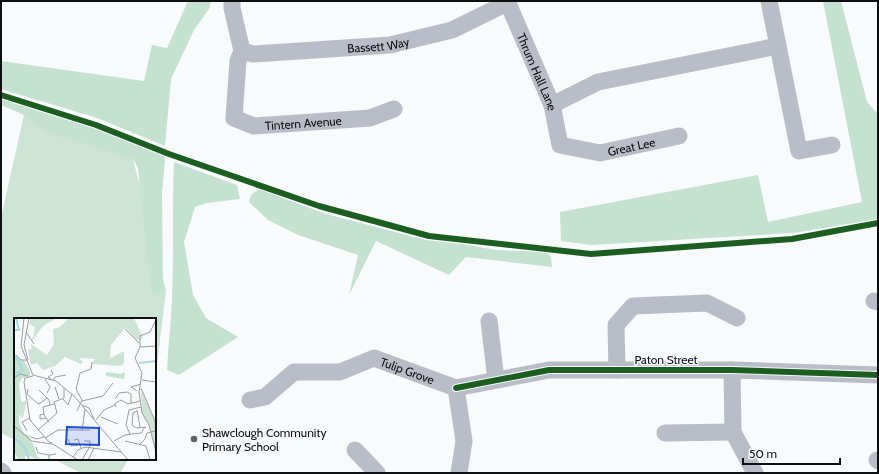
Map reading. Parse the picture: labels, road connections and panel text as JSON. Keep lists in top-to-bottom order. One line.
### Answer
{"streets":{"street":["Bassett Way","Thrum Hall Lane","Tintern Avenue","Great Lee","Paton Street","Tulip Grove"]},"crossings":[["Bassett Way","Thrum Hall Lane"],["Bassett Way","Tintern Avenue"],["Thrum Hall Lane","Great Lee"],["Paton Street","Tulip Grove"]],"places":["Shawclough Community Primary School"],"scale_bar":"50 m"}
